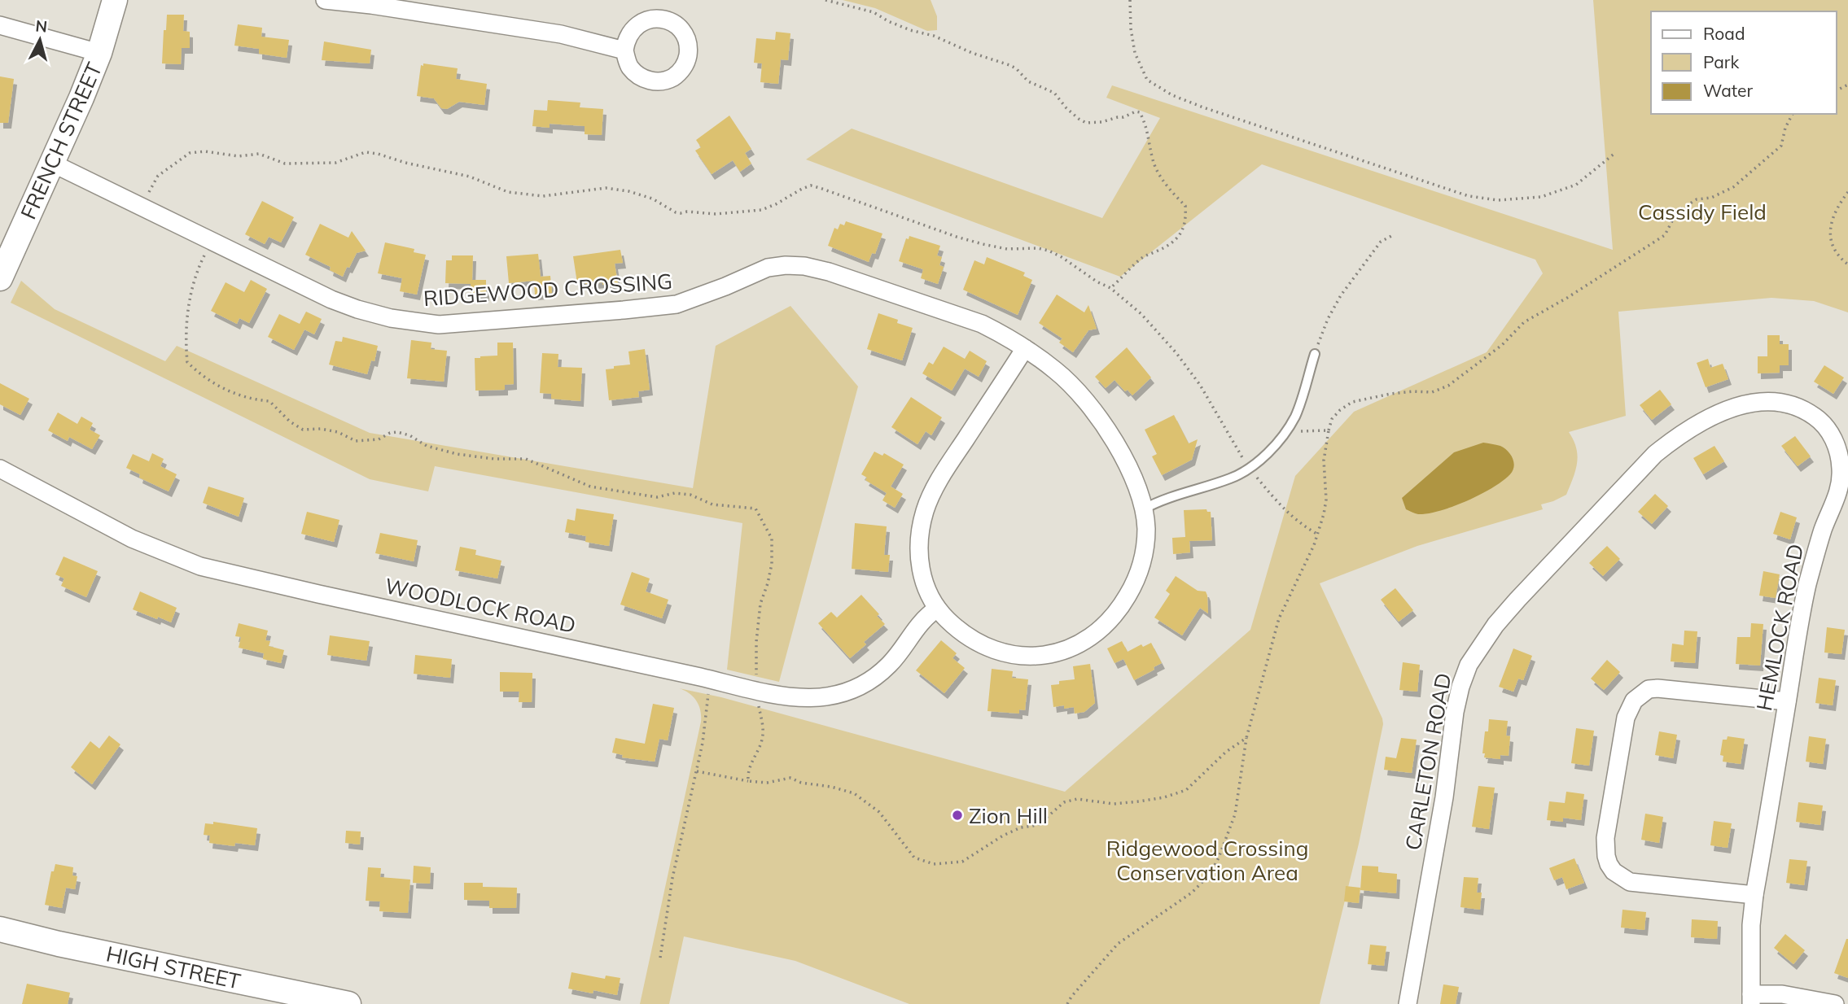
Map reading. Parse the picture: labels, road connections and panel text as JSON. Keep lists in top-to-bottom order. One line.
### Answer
{"streets":{"main road":["FRENCH STREET","HIGH STREET"],"street":["RIDGEWOOD CROSSING","WOODLOCK ROAD","HEMLOCK ROAD","CARLETON ROAD"]},"crossings":[["FRENCH STREET","RIDGEWOOD CROSSING"],["RIDGEWOOD CROSSING","WOODLOCK ROAD"],["HEMLOCK ROAD","CARLETON ROAD"]],"parks":["Cassidy Field","Ridgewood Crossing Conservation Area"],"places":["Zion Hill"],"legend":["Road","Park","Water"],"north":"top"}
